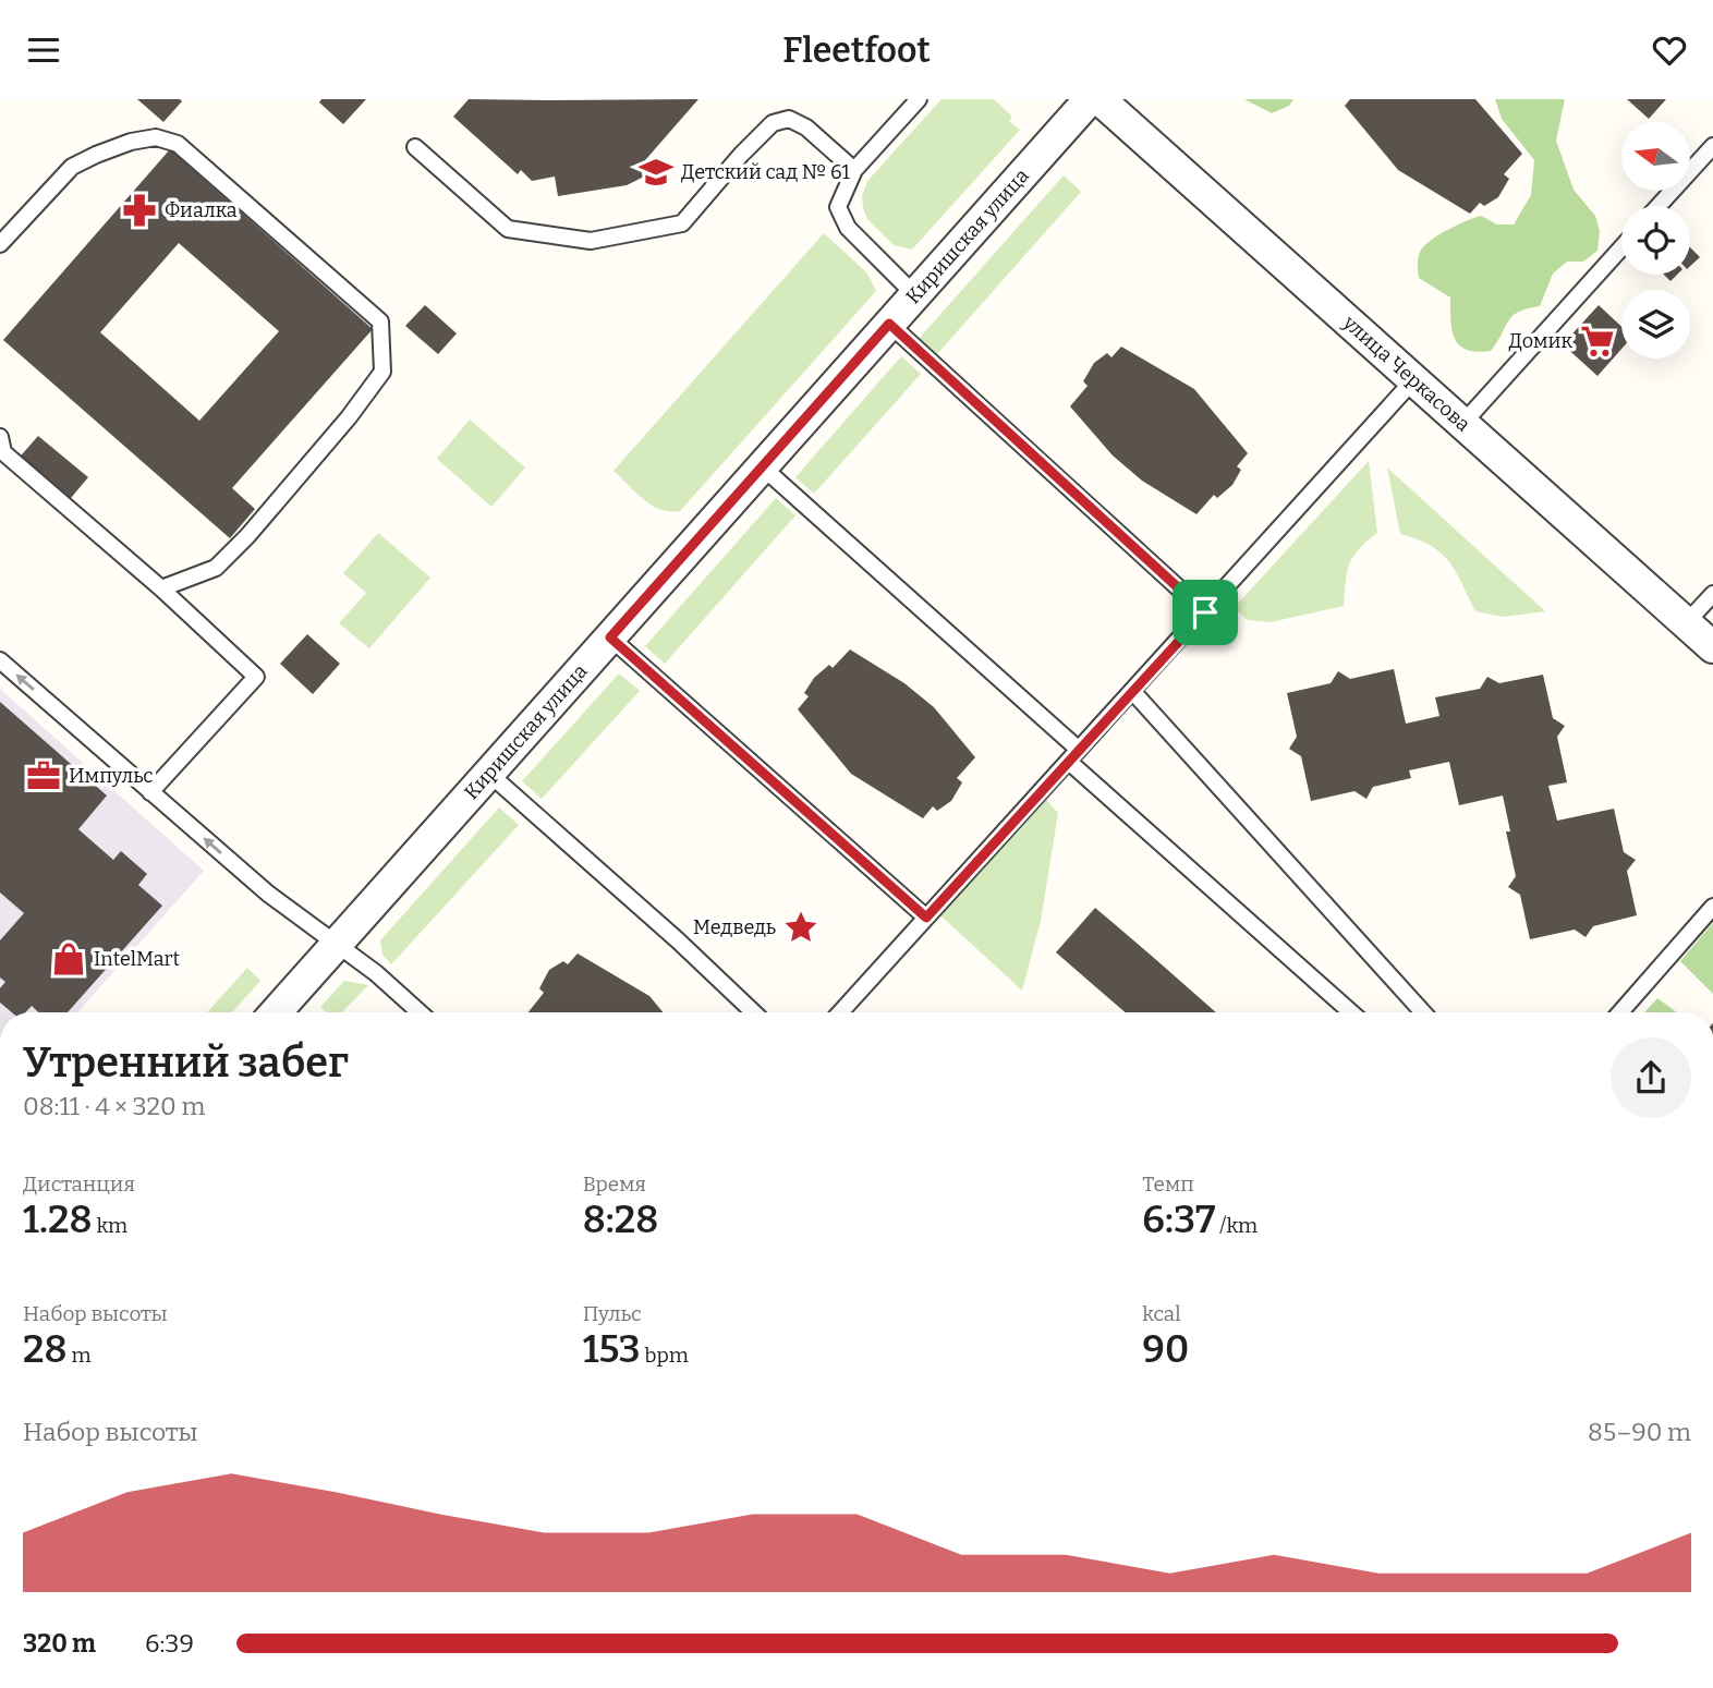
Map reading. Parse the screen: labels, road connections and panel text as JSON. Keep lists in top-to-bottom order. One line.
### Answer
{"streets":{"street":["Киришская улица","улица Черкасова"]},"places":{"school or university":["Детский сад № 61"],"pharmacy":["Фиалка"],"supermarket":["Домик"],"office":["Импульс"],"place":["Медведь"],"shop":["IntelMart"]},"north":"left","page":{"header":"Fleetfoot","heading":["Утренний забег","08:11 · 4 × 320 m"],"stats":[["Дистанция","1.28 km"],["Время","8:28"],["Темп","6:37 /km"],["Набор высоты","28 m"],["Пульс","153 bpm"],["kcal","90"]],"chart":["Набор высоты","85–90 m"],"list":[{"name":"320 m","note":"6:39"}]}}
